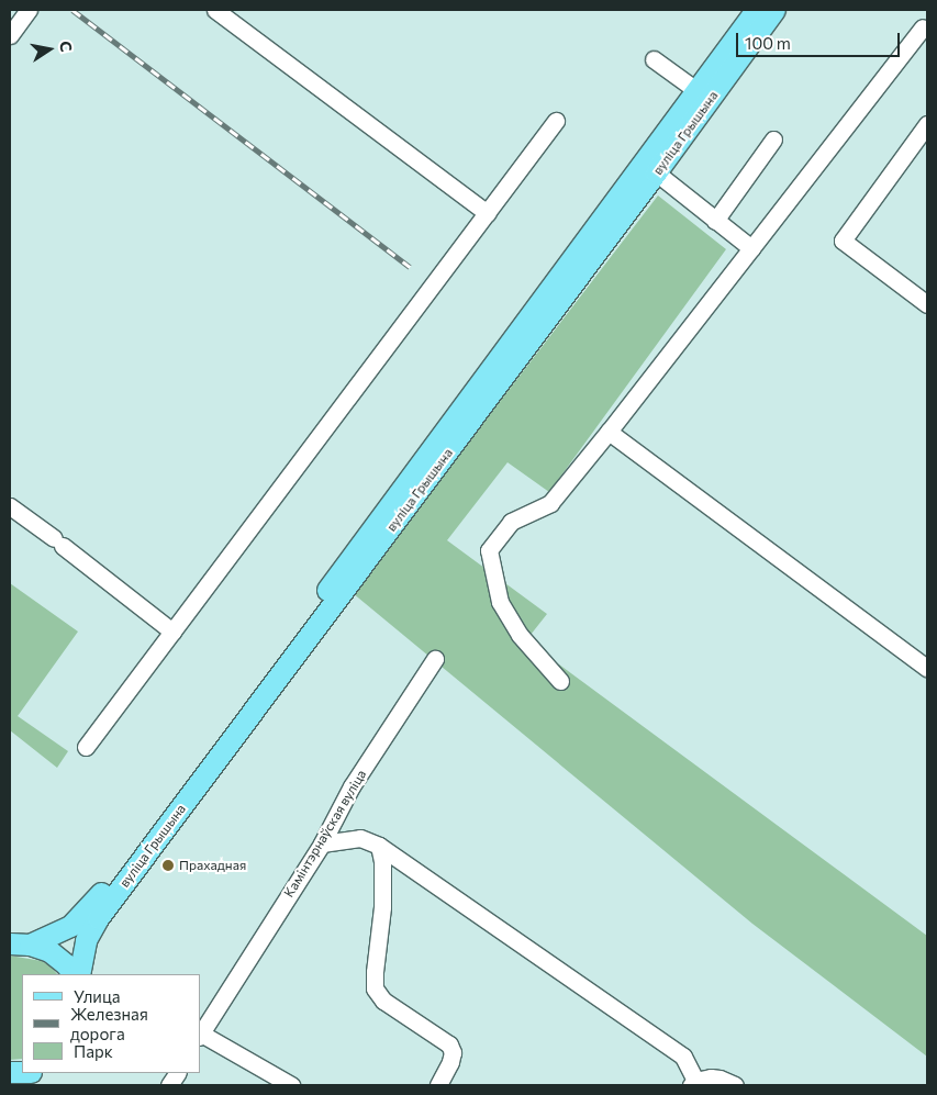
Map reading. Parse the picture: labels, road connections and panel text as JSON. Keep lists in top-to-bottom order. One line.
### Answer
{"streets":{"main road":["вуліца Грышына"],"street":["Камінтэрнаўская вуліца"]},"places":["Прахадная"],"legend":["Улица","Железная дорога","Парк"],"scale_bar":"100 m","north":"right"}
